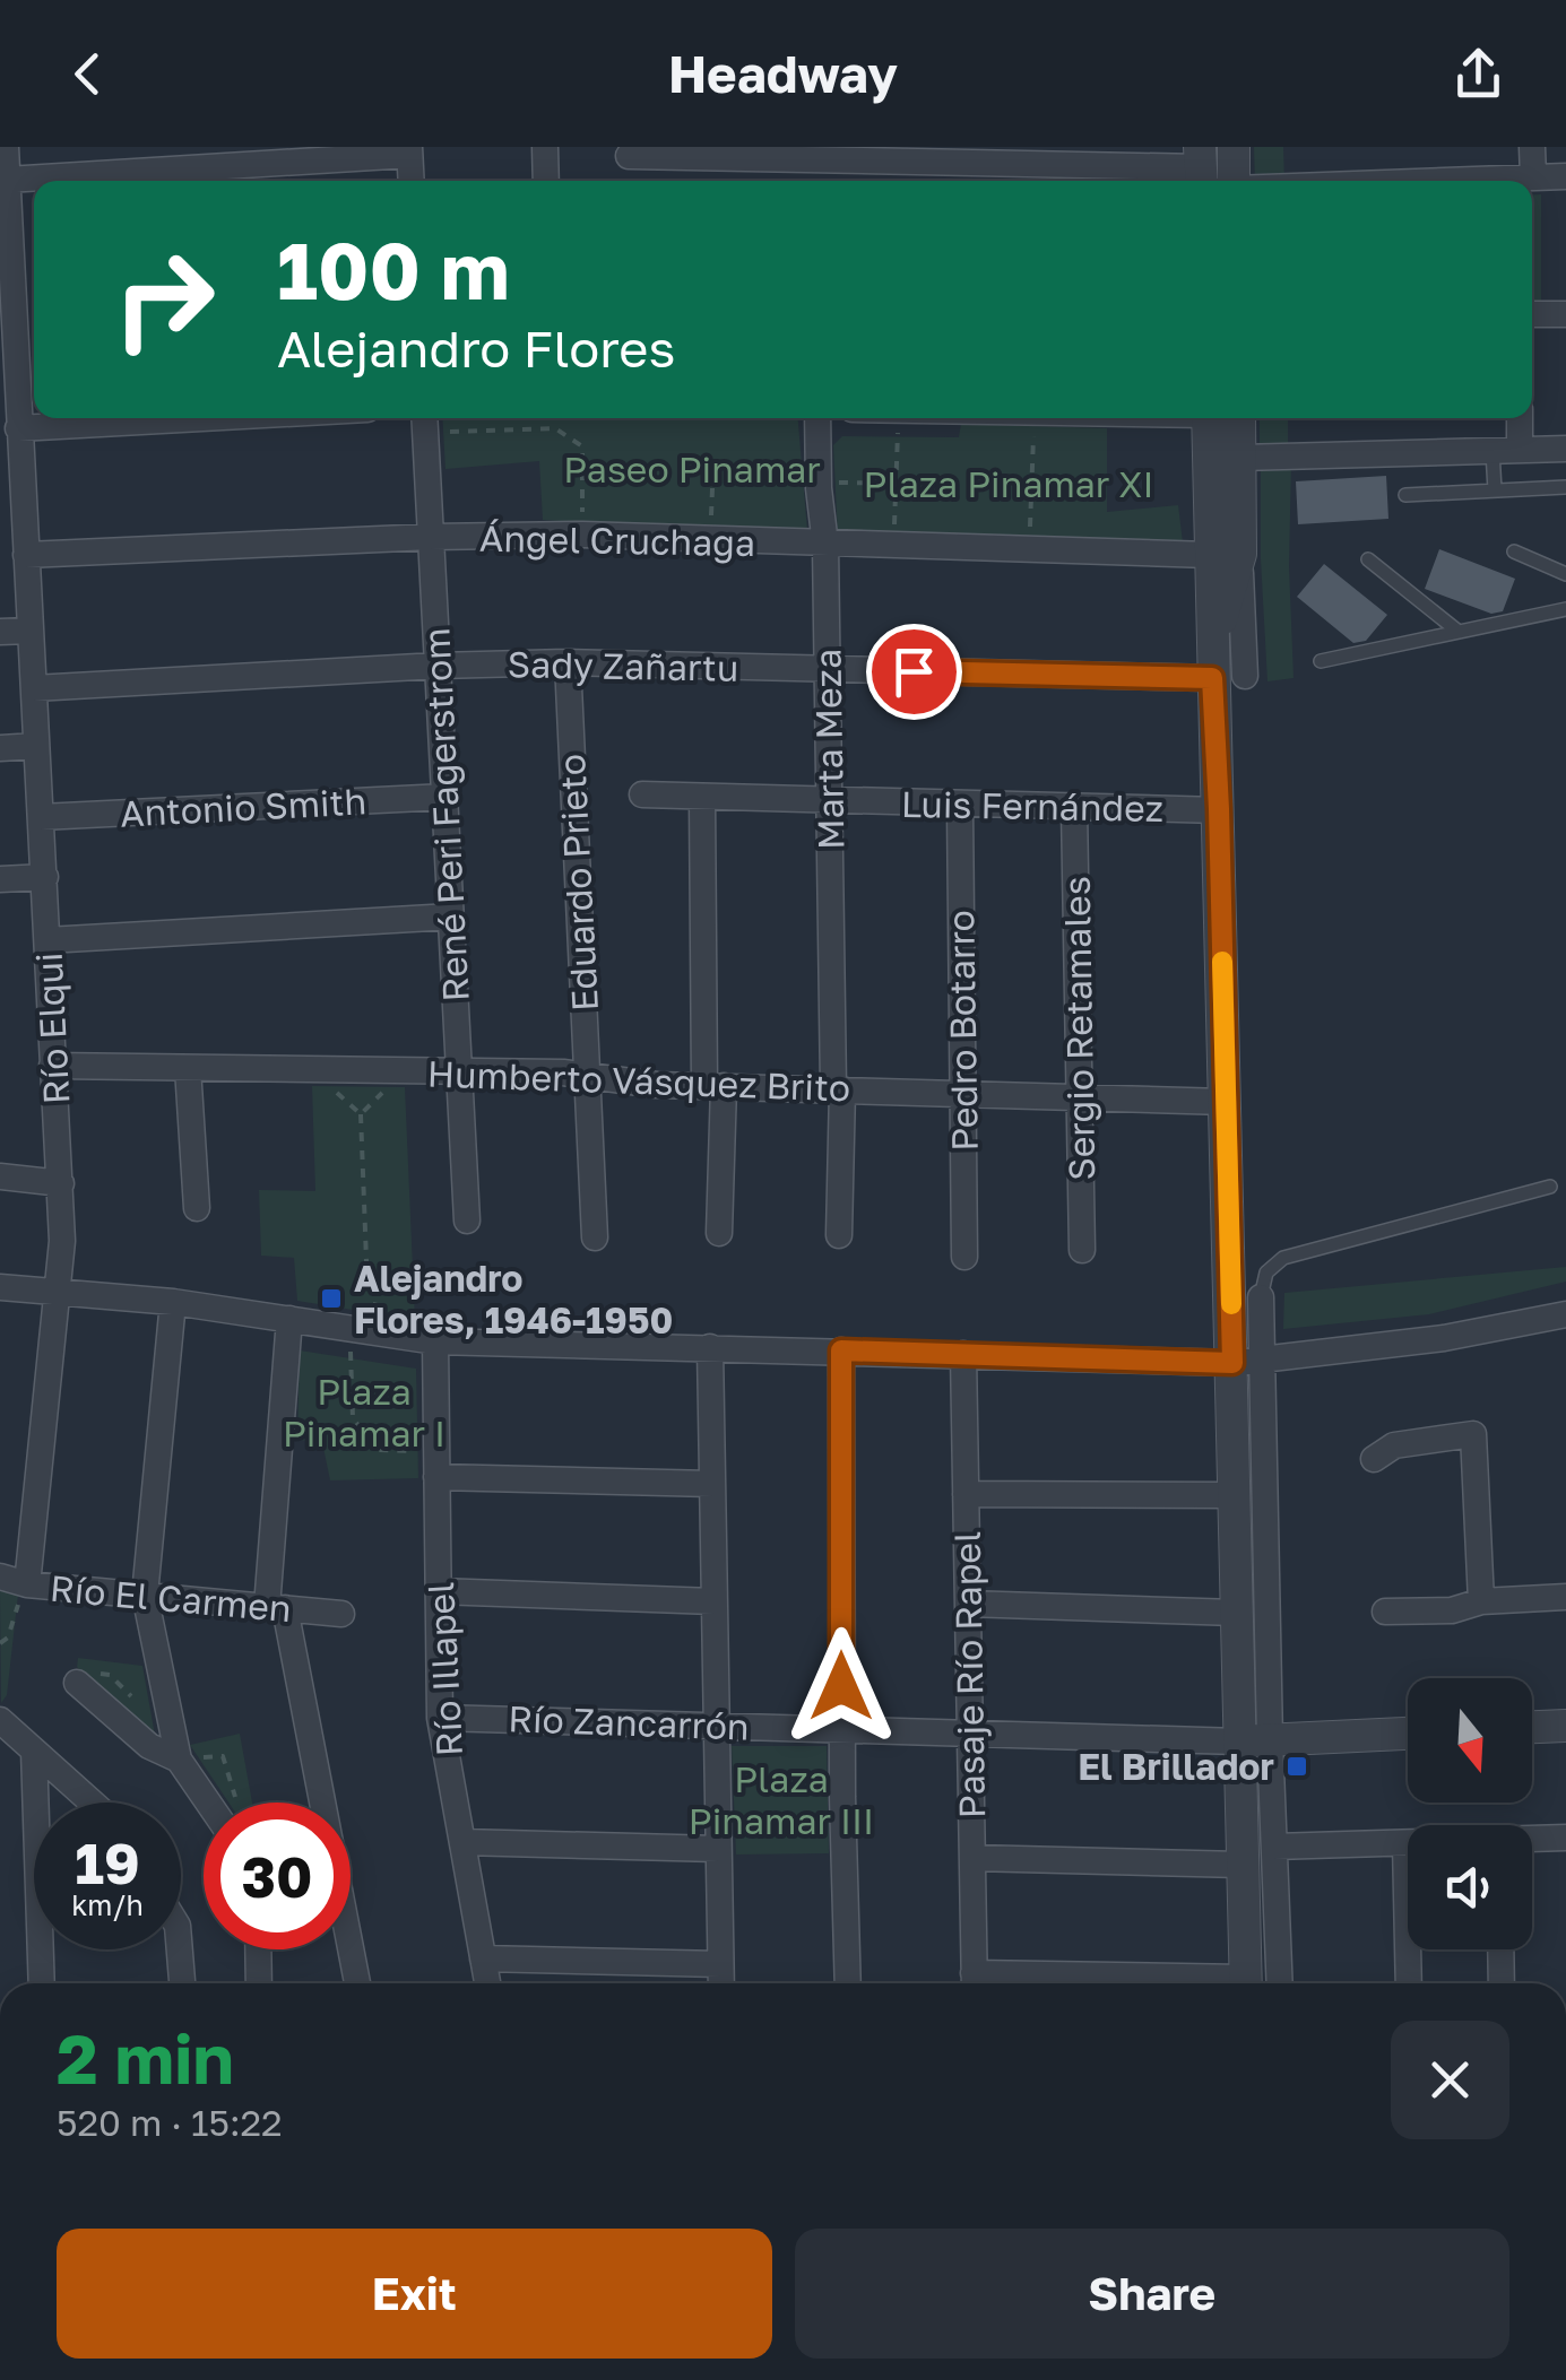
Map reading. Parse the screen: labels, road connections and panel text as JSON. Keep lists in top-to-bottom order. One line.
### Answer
{"streets":{"street":["Ángel Cruchaga","Sady Zañartu","Marta Meza","Luis Fernández","Antonio Smith","René Peri Fagerstrom","Eduardo Prieto","Río Elqui","Sergio Retamales","Pedro Botarro","Humberto Vásquez Brito","Río El Carmen","Río Illapel","Pasaje Río Rapel","Río Zancarrón"]},"crossings":[["Ángel Cruchaga","Marta Meza"],["Ángel Cruchaga","René Peri Fagerstrom"],["Ángel Cruchaga","Río Elqui"],["Sady Zañartu","Marta Meza"],["Sady Zañartu","René Peri Fagerstrom"],["Sady Zañartu","Eduardo Prieto"],["Sady Zañartu","Río Elqui"],["Marta Meza","Luis Fernández"],["Marta Meza","Humberto Vásquez Brito"],["Luis Fernández","Sergio Retamales"],["Luis Fernández","Pedro Botarro"],["Antonio Smith","René Peri Fagerstrom"],["Antonio Smith","Río Elqui"],["René Peri Fagerstrom","Humberto Vásquez Brito"],["Eduardo Prieto","Humberto Vásquez Brito"],["Río Elqui","Humberto Vásquez Brito"],["Río Elqui","Río El Carmen"],["Sergio Retamales","Humberto Vásquez Brito"],["Pedro Botarro","Humberto Vásquez Brito"],["Río Illapel","Río Zancarrón"],["Pasaje Río Rapel","Río Zancarrón"]],"parks":["Paseo Pinamar","Plaza Pinamar XI","Plaza Pinamar I","Plaza Pinamar III"],"places":{"transit":["Alejandro Flores, 1946-1950","El Brillador"]},"north":"bottom","page":{"header":"Headway","turn":["100 m","Alejandro Flores"],"speed":"19 km/h","limit":"30","heading":["2 min","520 m · 15:22"],"buttons":["Exit","Share"]}}
